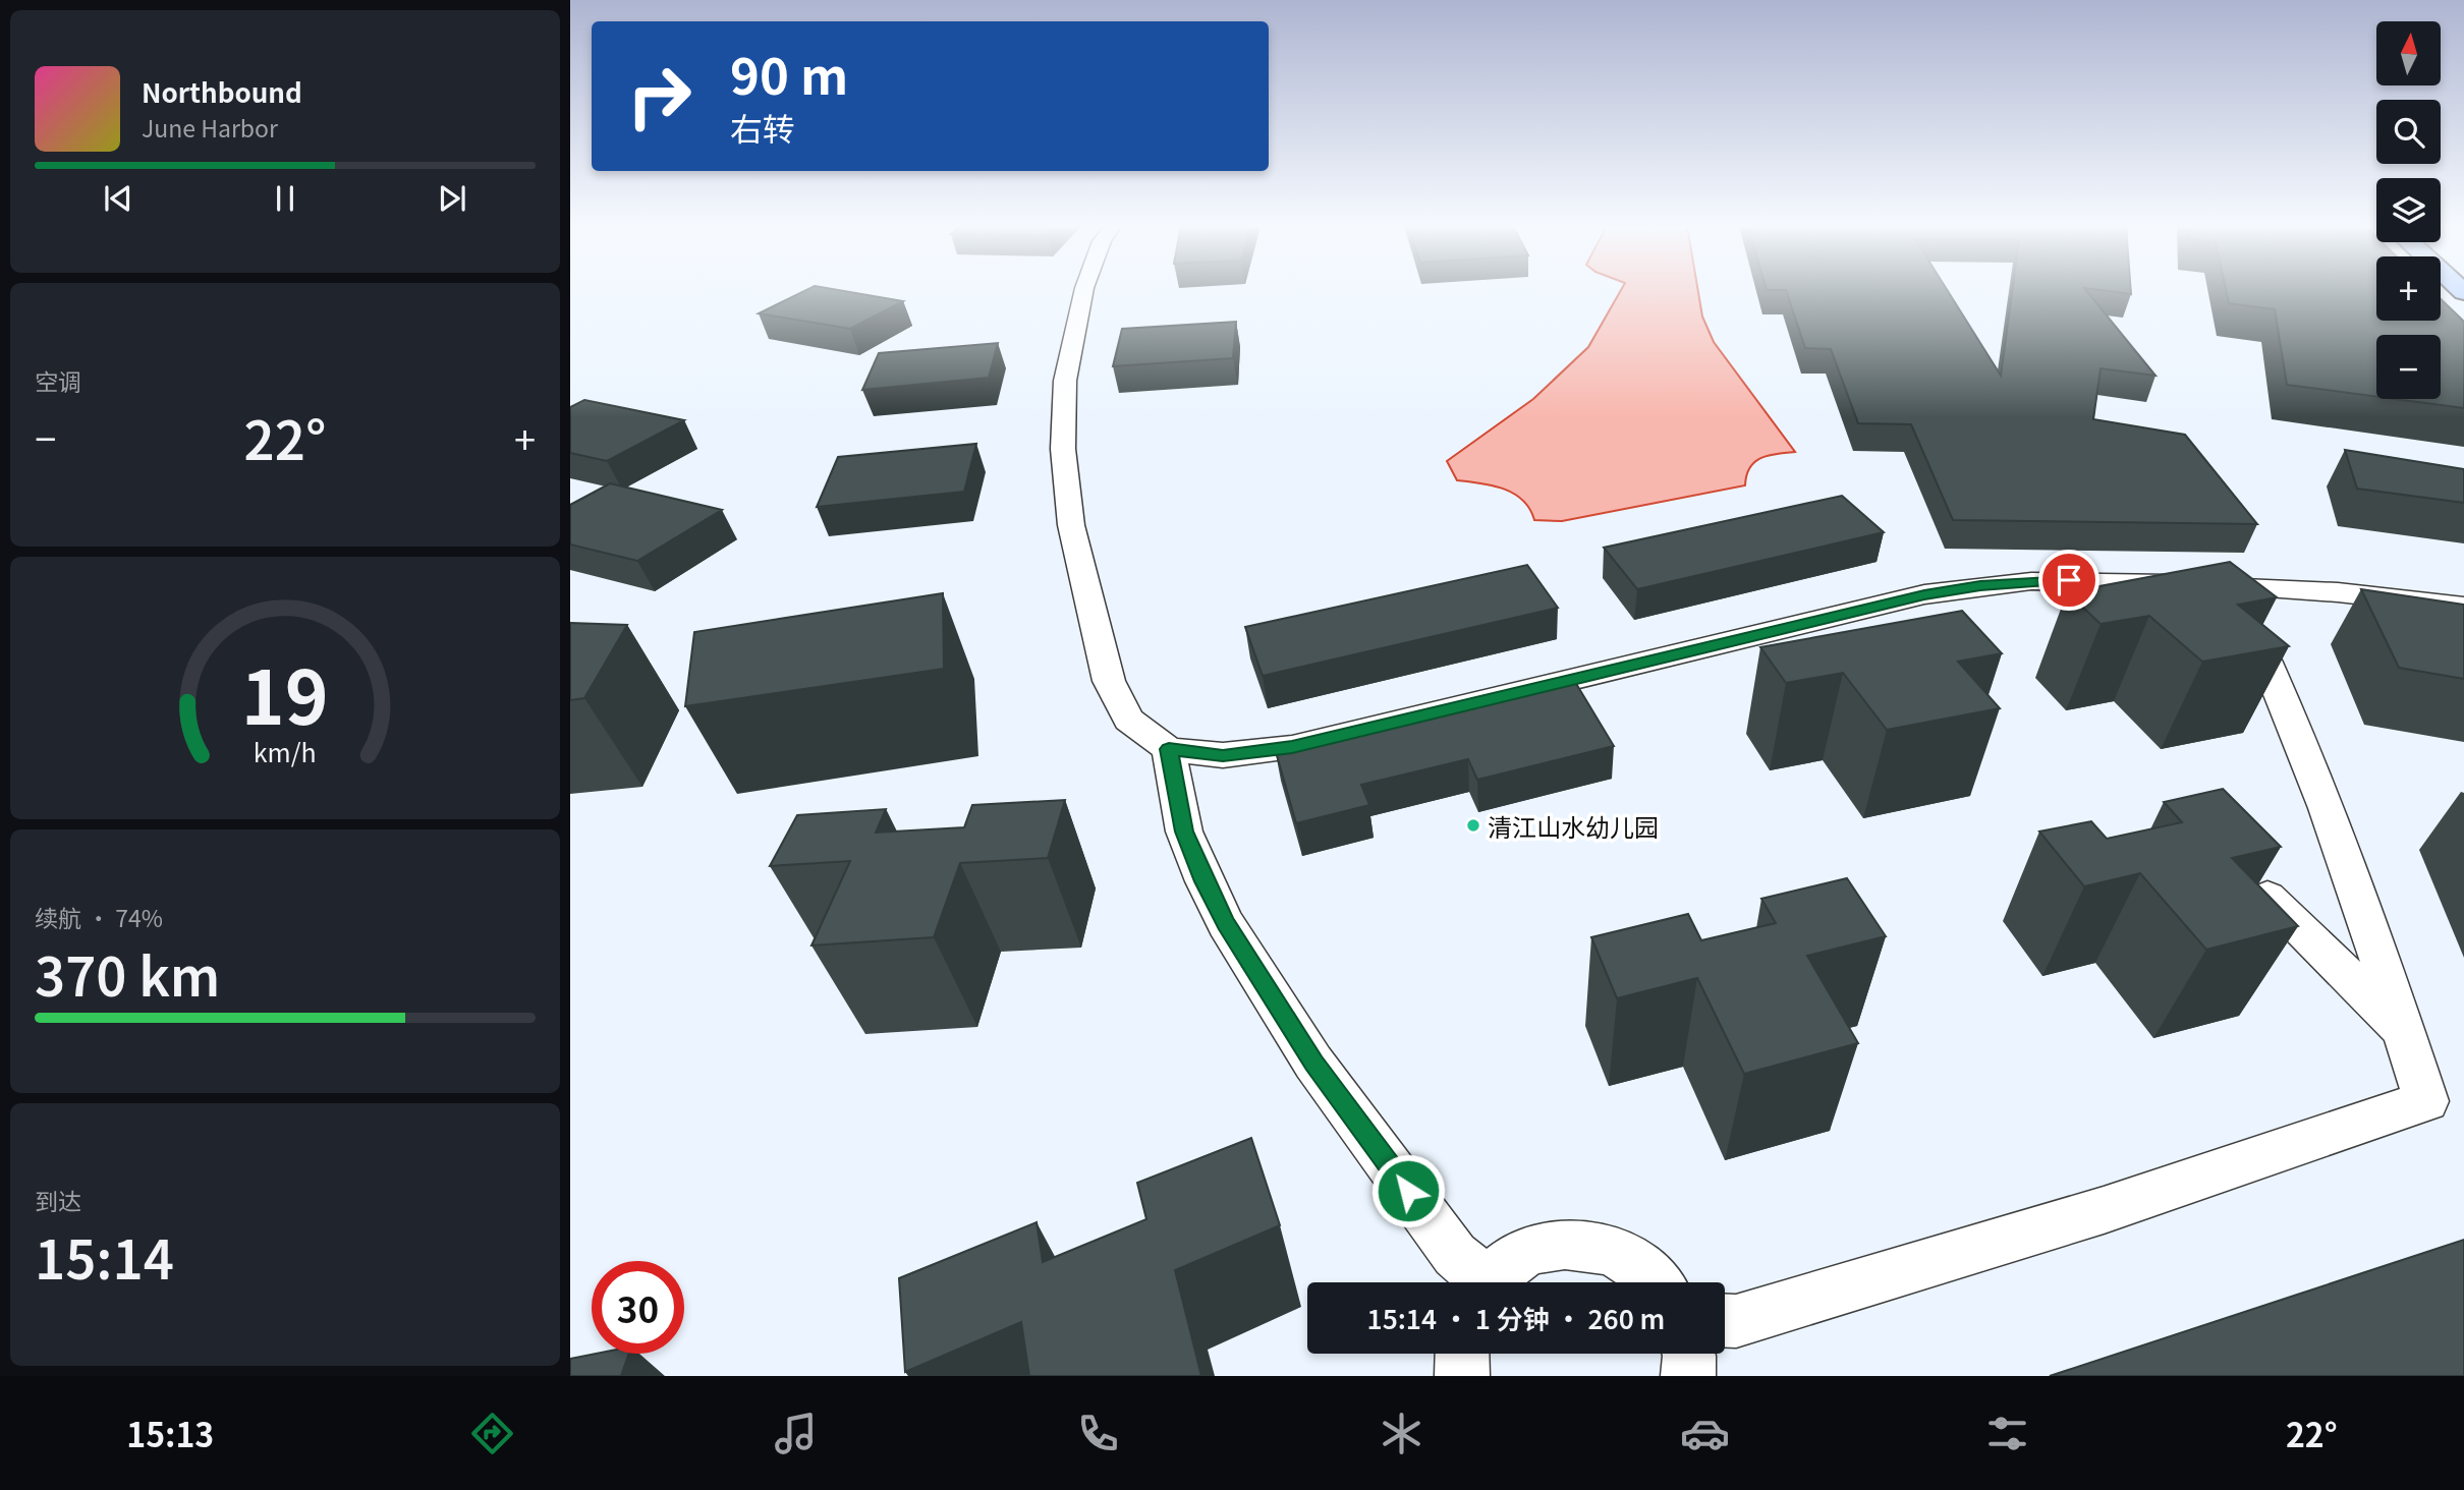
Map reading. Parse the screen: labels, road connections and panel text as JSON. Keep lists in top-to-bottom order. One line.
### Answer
{"places":["清江山水幼儿园"],"north":"top","page":{"map_buttons":["+","−"],"turn":["90 m","右转"],"song":["Northbound","June Harbor"],"tile":["空调",["续航 · 74%","370 km"],["到达","15:14"]],"heat":["−","22°","+"],"limit":"30","trip":"15:14 · 1 分钟 · 260 m","tabs":["15:13","22°"],"gauge":["19","km/h"]}}
